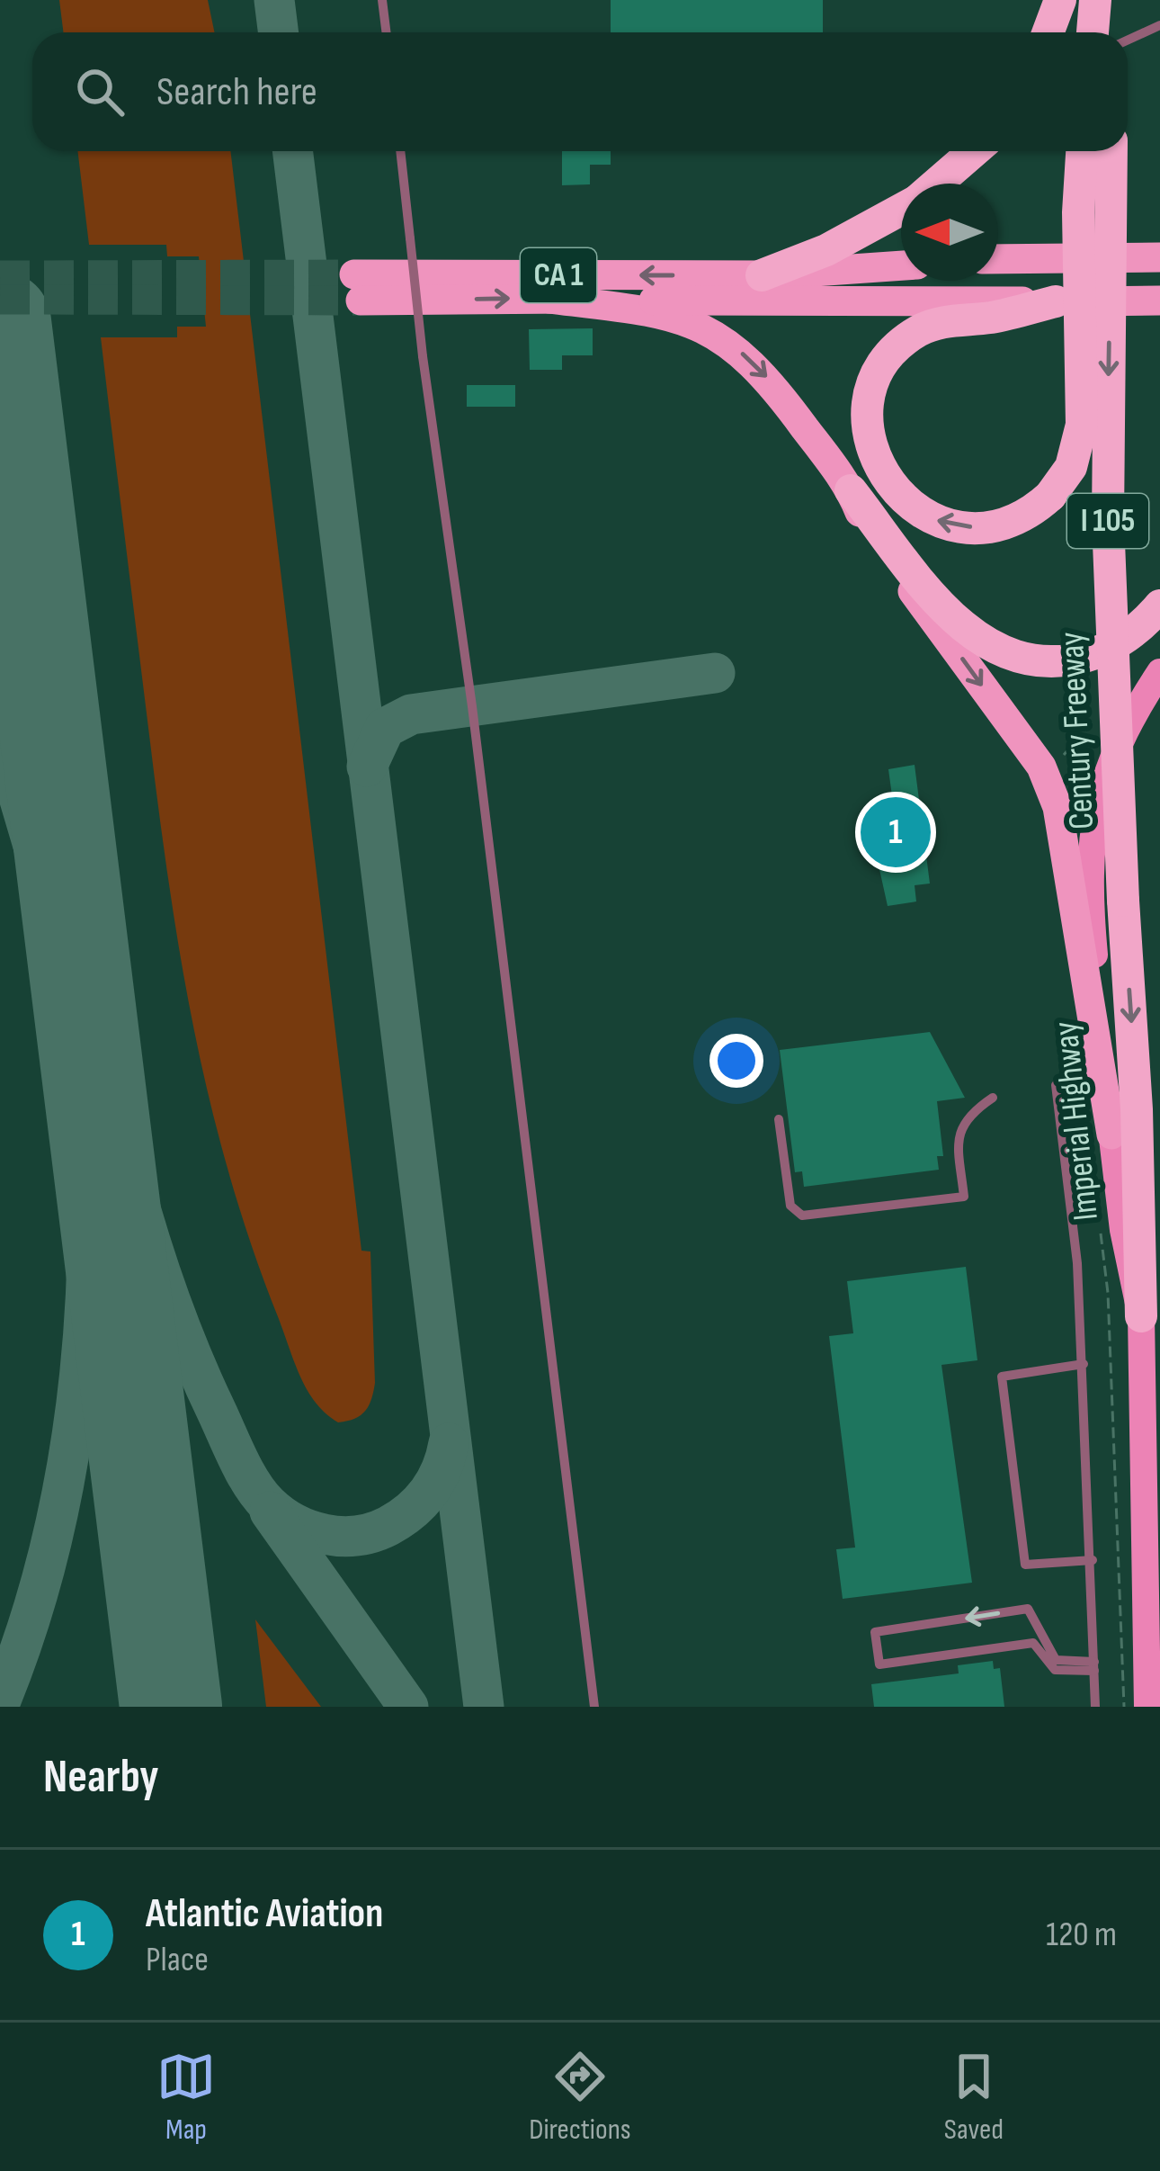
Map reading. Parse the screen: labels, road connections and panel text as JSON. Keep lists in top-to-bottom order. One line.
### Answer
{"streets":{"highway":["CA 1","I 105","Century Freeway"],"main road":["Imperial Highway"]},"crossings":[["Century Freeway","Imperial Highway"]],"north":"left","page":{"search":"Search here","pins":"1","heading":"Nearby","list":[{"mark":"1","name":"Atlantic Aviation","note":"Place","value":"120 m"}],"nav":["Map","Directions","Saved"]}}
